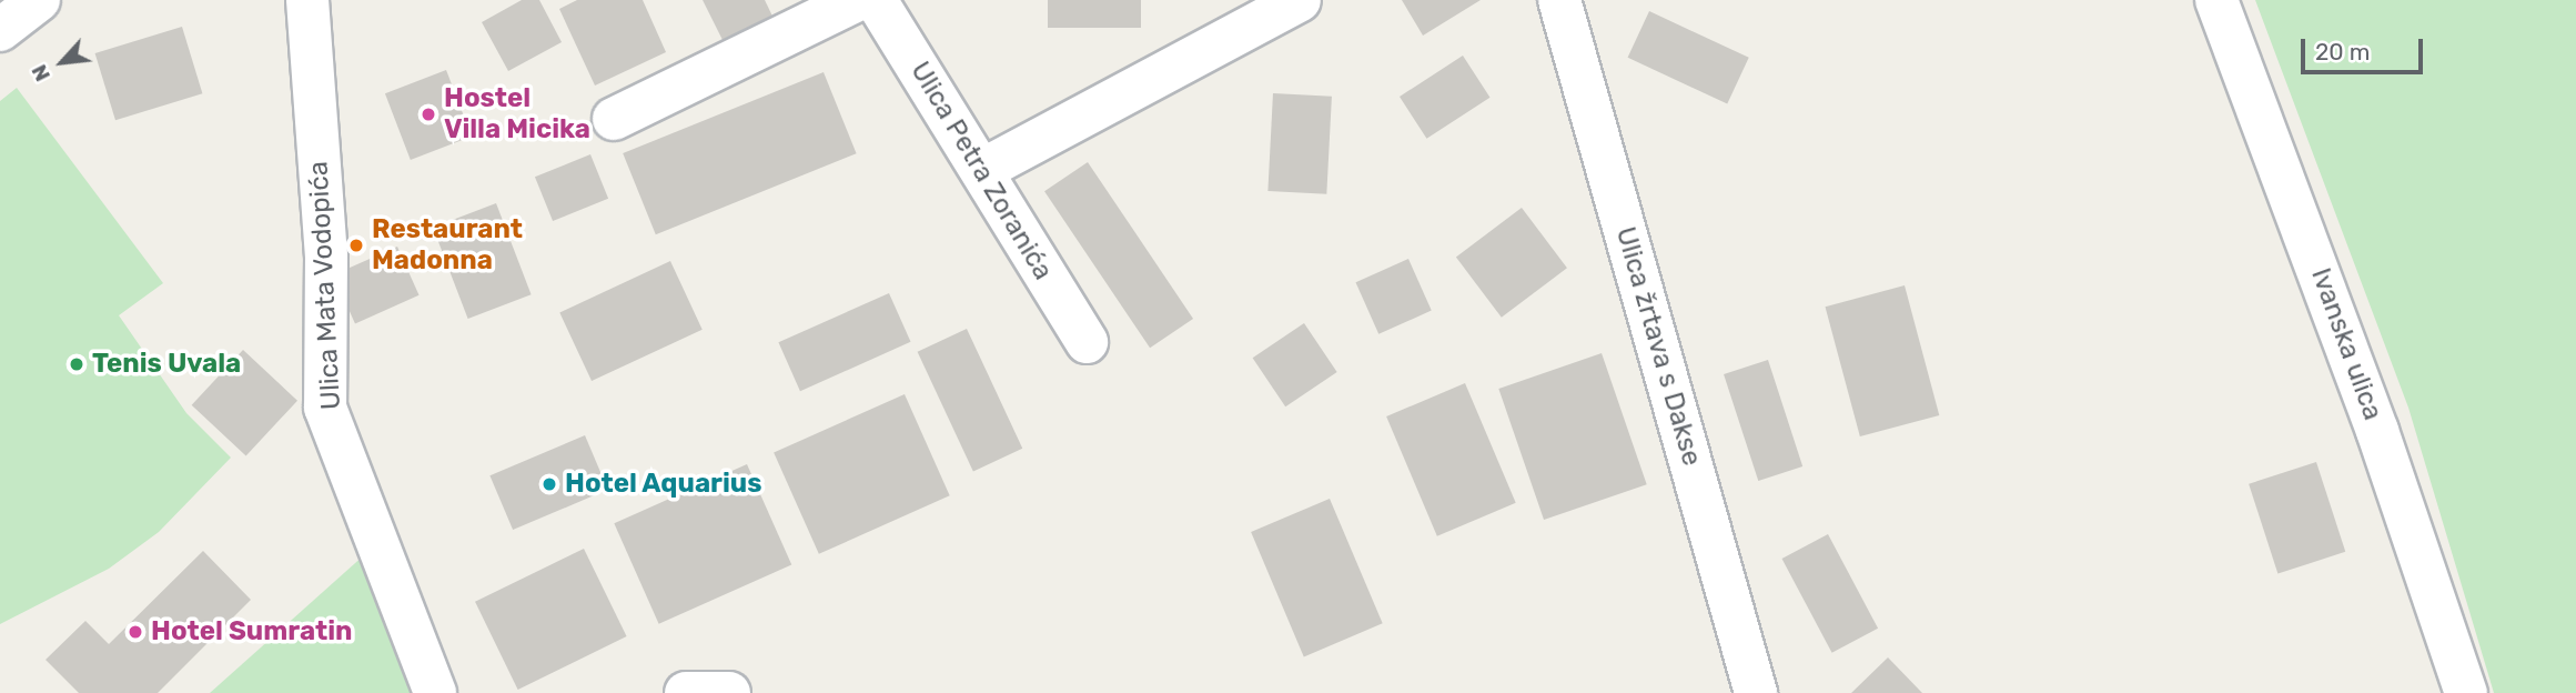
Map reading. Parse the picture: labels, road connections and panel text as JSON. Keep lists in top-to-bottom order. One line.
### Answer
{"streets":{"street":["Ulica Petra Zoranića","Ulica Mata Vodopića","Ivanska ulica","Ulica žrtava s Dakse"]},"places":["Hostel Villa Micika","Restaurant Madonna","Tenis Uvala","Hotel Aquarius","Hotel Sumratin"],"scale_bar":"20 m","north":"bottom left"}
